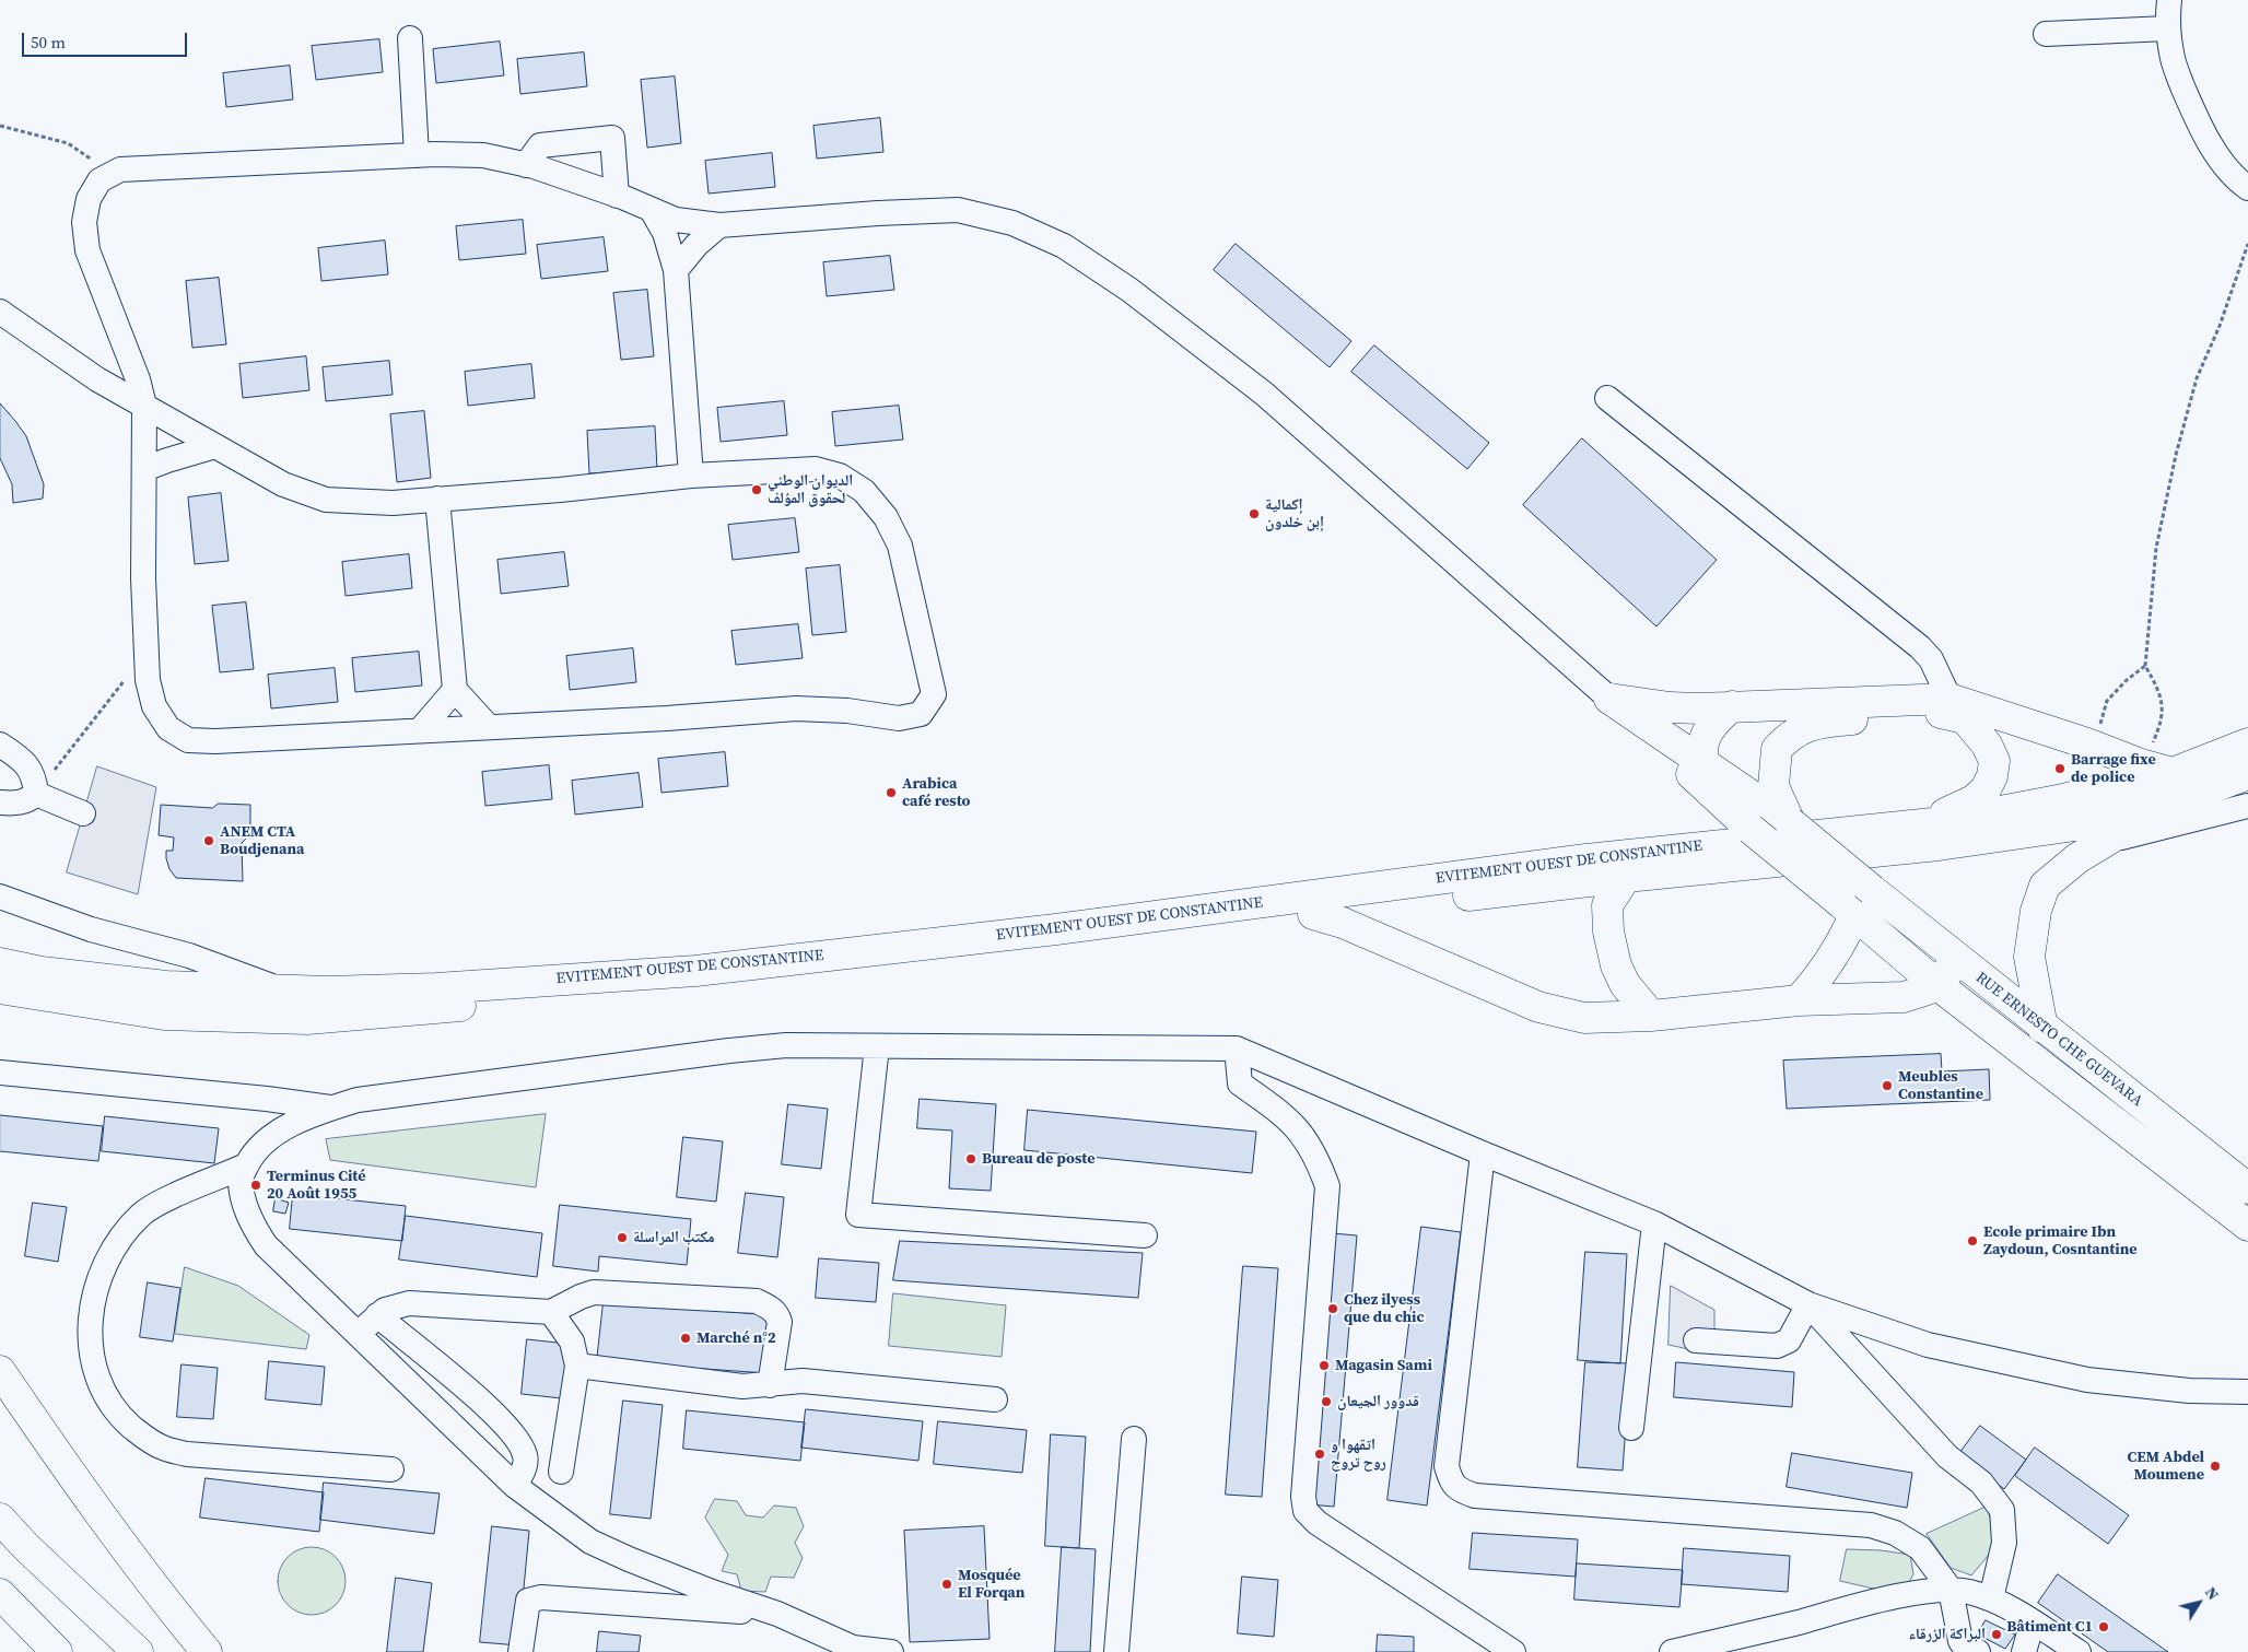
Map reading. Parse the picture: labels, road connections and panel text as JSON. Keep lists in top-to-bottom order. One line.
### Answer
{"streets":{"main road":["EVITEMENT OUEST DE CONSTANTINE","RUE ERNESTO CHE GUEVARA"]},"places":["الديوان الوطني لحقوق المؤلف","إكمالية إبن خلدون","Barrage fixe de police","Arabica café resto","ANEM CTA Boudjenana","Meubles Constantine","Bureau de poste","Terminus Cité 20 Août 1955","مكتب المراسلة","Ecole primaire Ibn Zaydoun, Cosntantine","Chez ilyess que du chic","Marché n°2","Magasin Sami","قدوور الجيعان","اتقهوا و روح تروح","CEM Abdel Moumene","Mosquée El Forqan","Bâtiment C1","البراكة الزرقاء"],"scale_bar":"50 m","north":"top right"}
